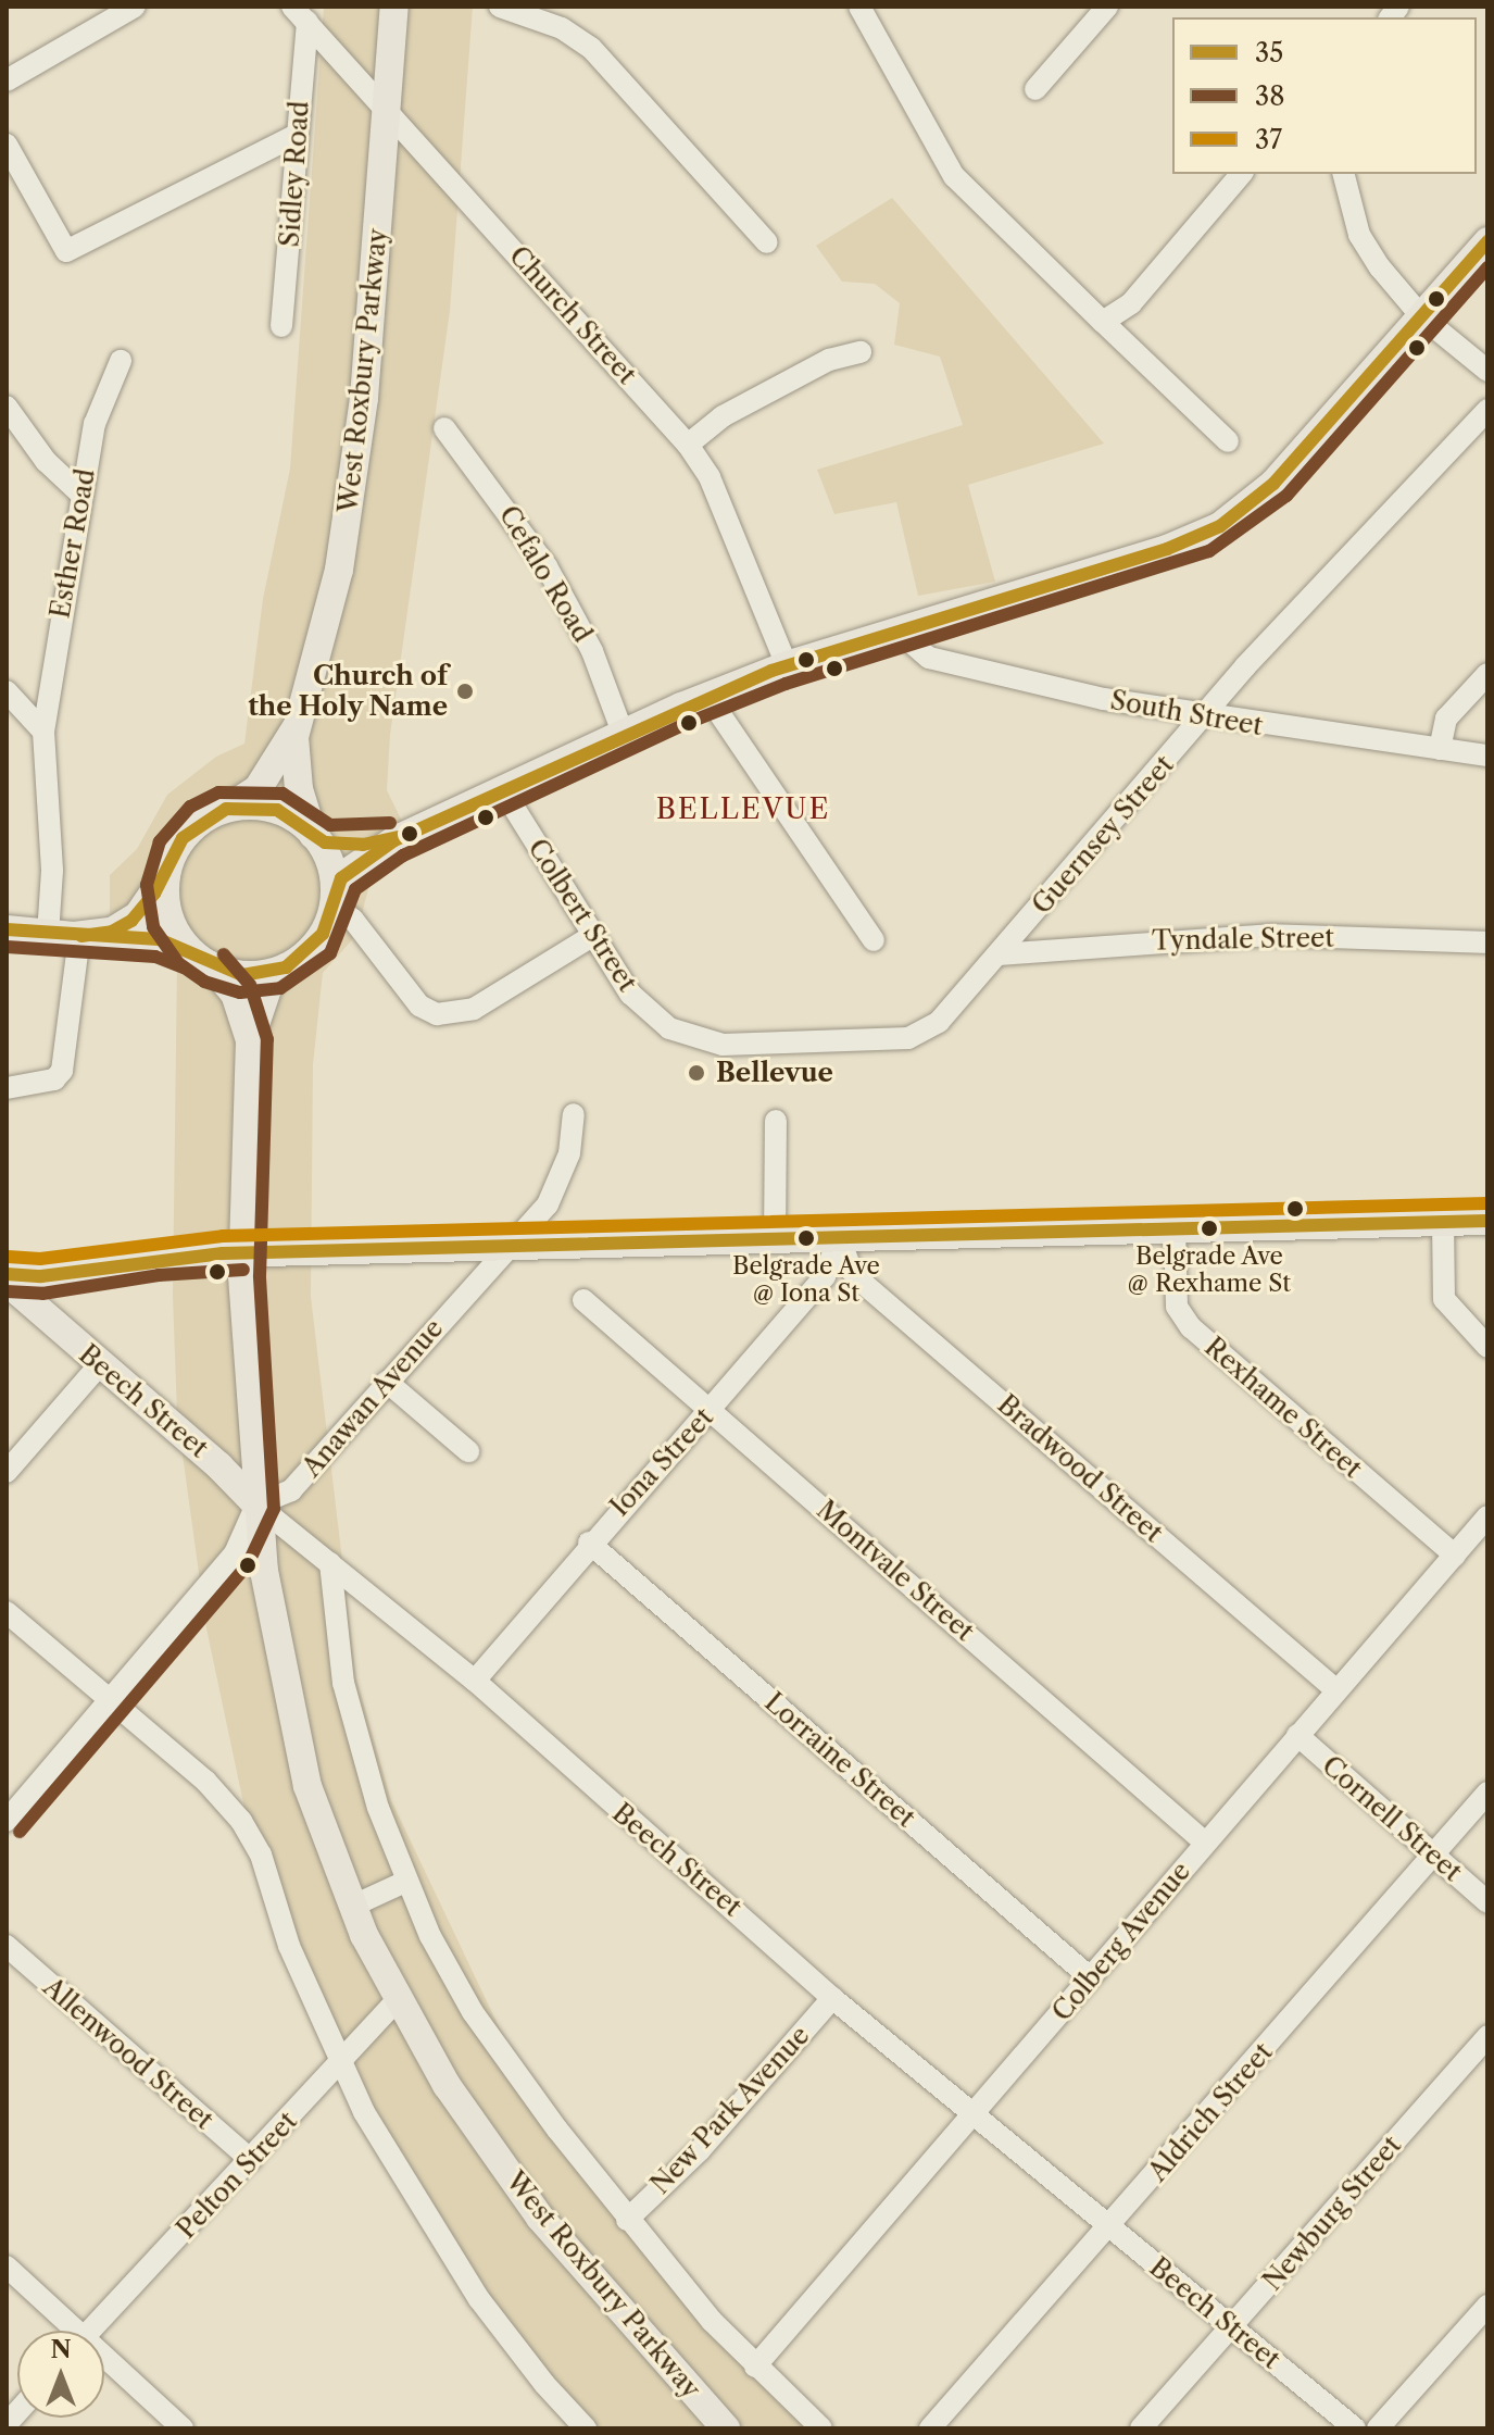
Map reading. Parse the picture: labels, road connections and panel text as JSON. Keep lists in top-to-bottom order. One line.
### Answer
{"streets":{"main road":["West Roxbury Parkway","Beech Street"],"street":["Sidley Road","Church Street","Esther Road","Cefalo Road","South Street","Guernsey Street","Colbert Street","Tyndale Street","Anawan Avenue","Rexhame Street","Iona Street","Bradwood Street","Montvale Street","Lorraine Street","Cornell Street","Colberg Avenue","Allenwood Street","New Park Avenue","Aldrich Street","Pelton Street","Newburg Street"]},"crossings":[["Sidley Road","Church Street"],["Church Street","West Roxbury Parkway"],["West Roxbury Parkway","Anawan Avenue"],["West Roxbury Parkway","Beech Street"],["West Roxbury Parkway","Pelton Street"],["South Street","Guernsey Street"],["Guernsey Street","Colbert Street"],["Guernsey Street","Tyndale Street"],["Anawan Avenue","Beech Street"],["Beech Street","Iona Street"],["Beech Street","Colberg Avenue"],["Beech Street","New Park Avenue"],["Beech Street","Aldrich Street"],["Beech Street","Newburg Street"],["Rexhame Street","Colberg Avenue"],["Iona Street","Bradwood Street"],["Iona Street","Montvale Street"],["Iona Street","Lorraine Street"],["Bradwood Street","Colberg Avenue"],["Montvale Street","Colberg Avenue"],["Lorraine Street","Colberg Avenue"],["Cornell Street","Colberg Avenue"],["Cornell Street","Aldrich Street"],["Allenwood Street","Pelton Street"]],"districts":["BELLEVUE"],"places":["Church of the Holy Name","Bellevue","Belgrade Ave @ Rexhame St","Belgrade Ave @ Iona St"],"lines":["transit line 35","transit line 38","transit line 37"],"legend":["35","38","37"],"north":"top"}
